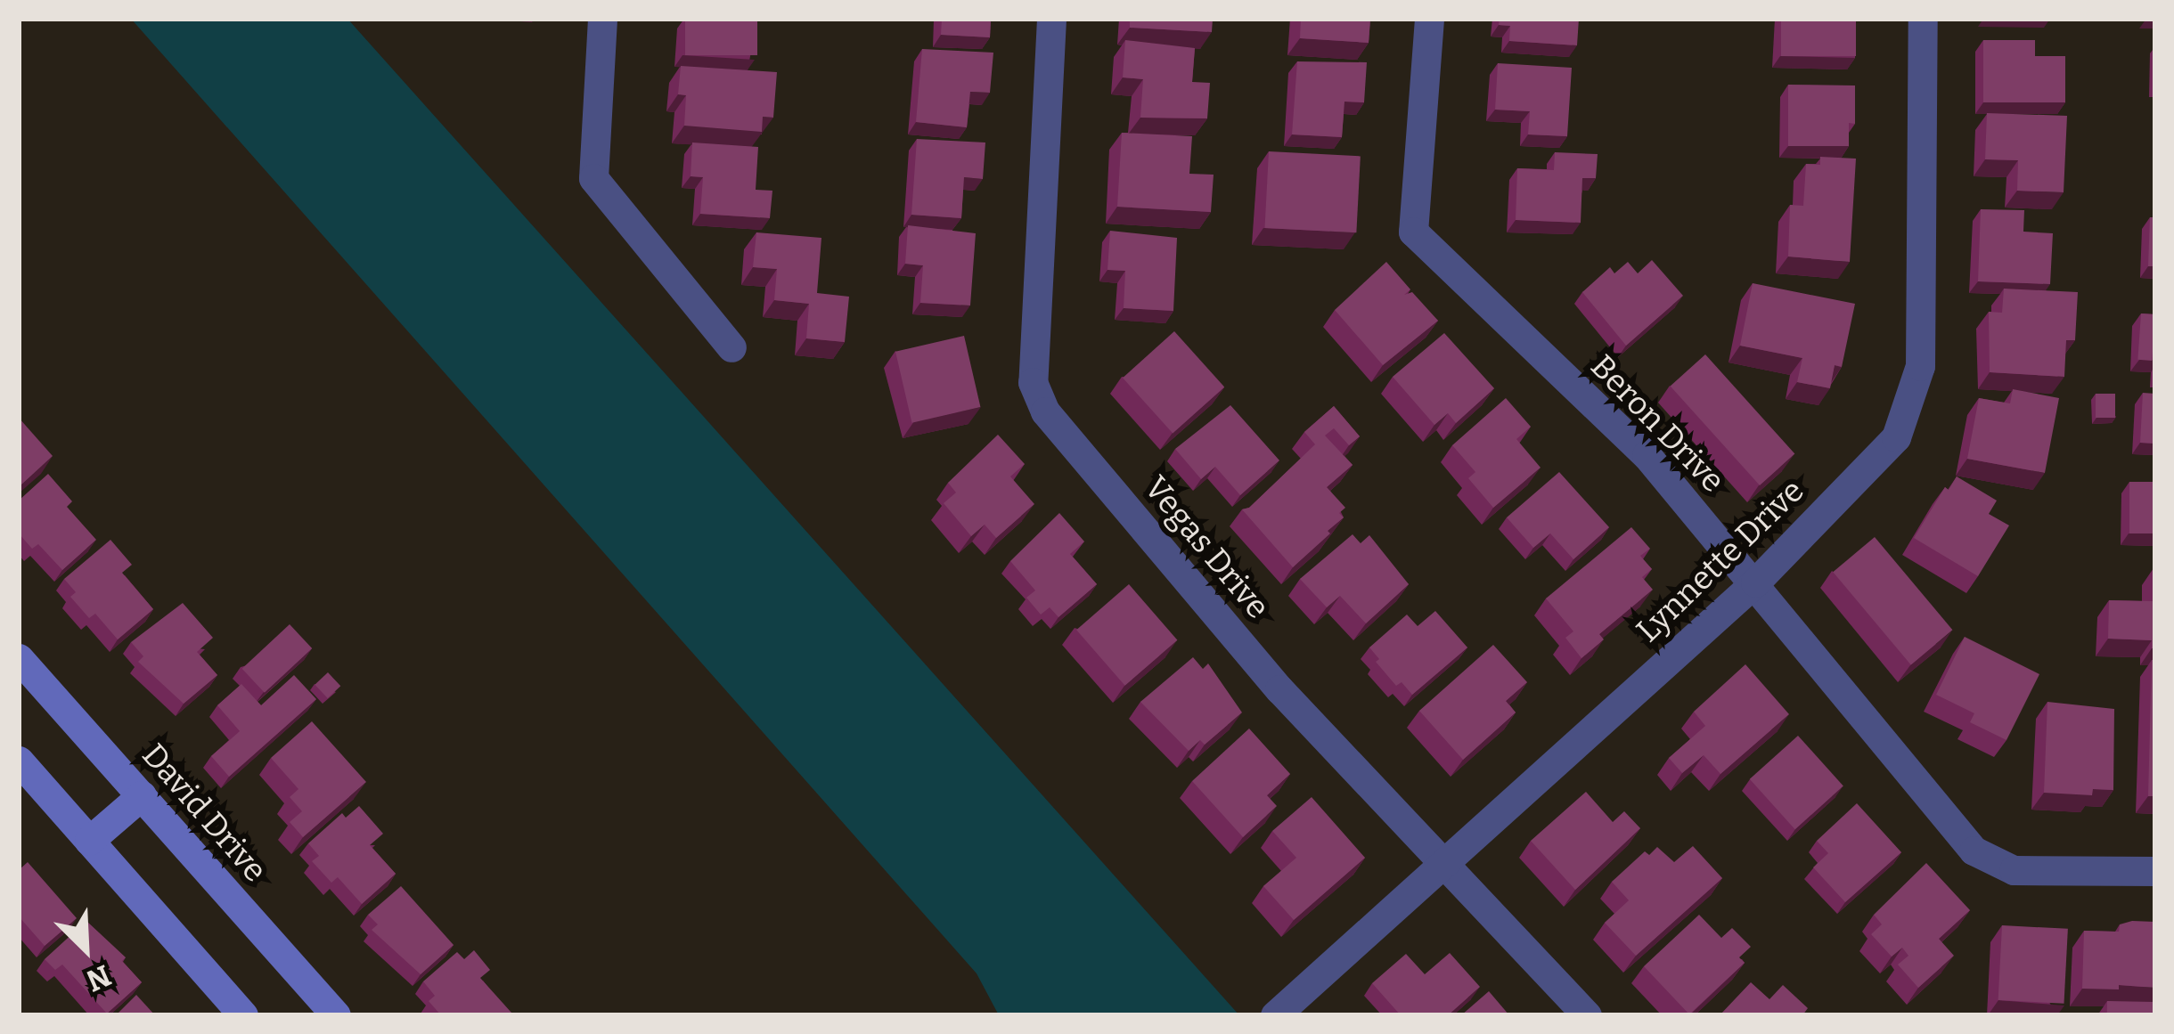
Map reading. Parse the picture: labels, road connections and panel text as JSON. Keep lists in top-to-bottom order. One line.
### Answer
{"streets":{"main road":["David Drive"],"street":["Beron Drive","Vegas Drive","Lynnette Drive"]},"crossings":[["Beron Drive","Lynnette Drive"],["Vegas Drive","Lynnette Drive"]],"north":"bottom right"}
